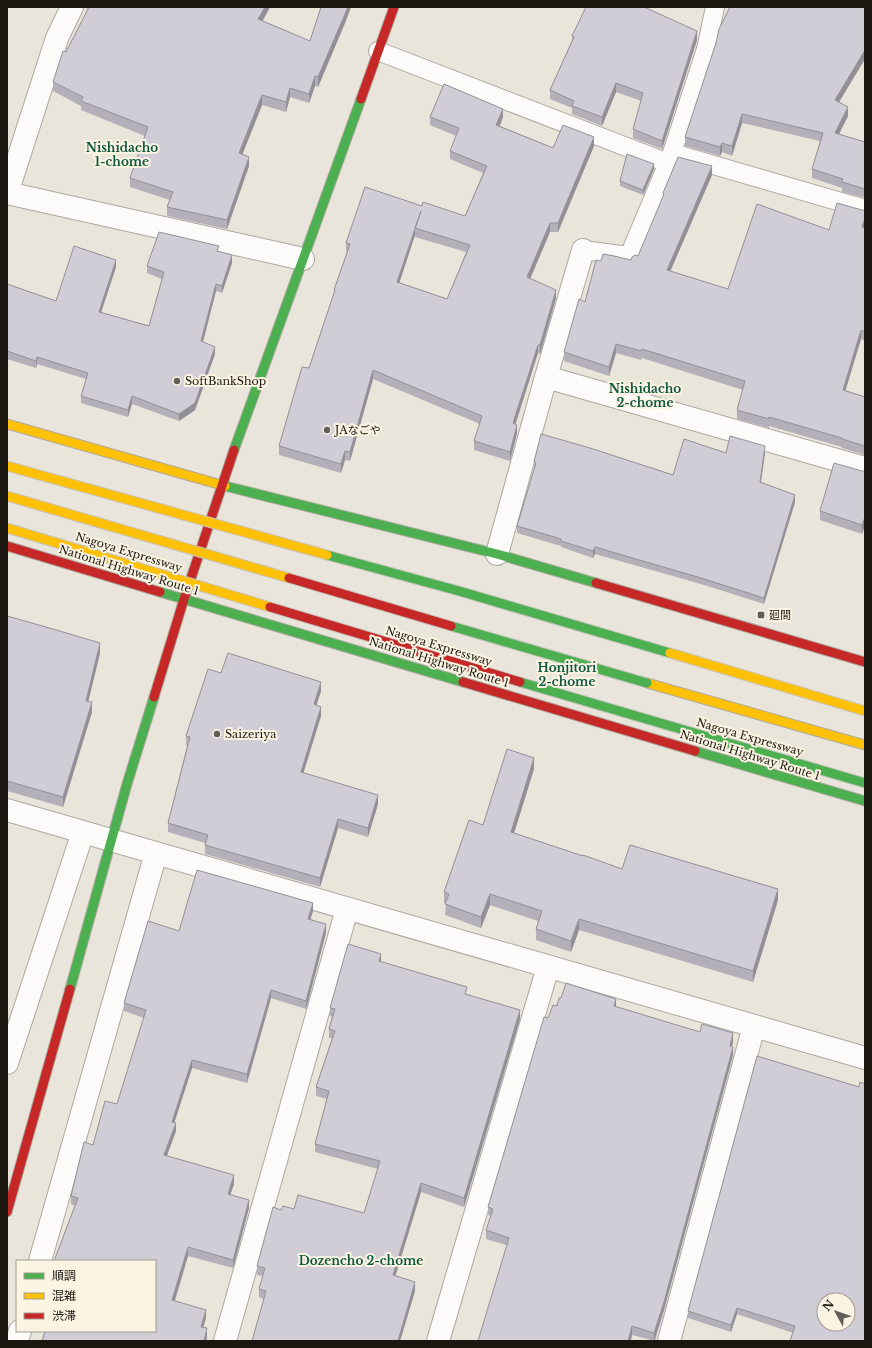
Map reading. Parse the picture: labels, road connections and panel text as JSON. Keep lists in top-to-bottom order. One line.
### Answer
{"streets":{"main road":["Nagoya Expressway","National Highway Route 1"]},"districts":["Nishidacho 1-chome","Nishidacho 2-chome","Honjitori 2-chome","Dozencho 2-chome"],"places":{"other":["SoftBankShop","JAなごや","Saizeriya"],"transit":["廻間"]},"legend":["順調","混雑","渋滞"],"north":"top left"}
